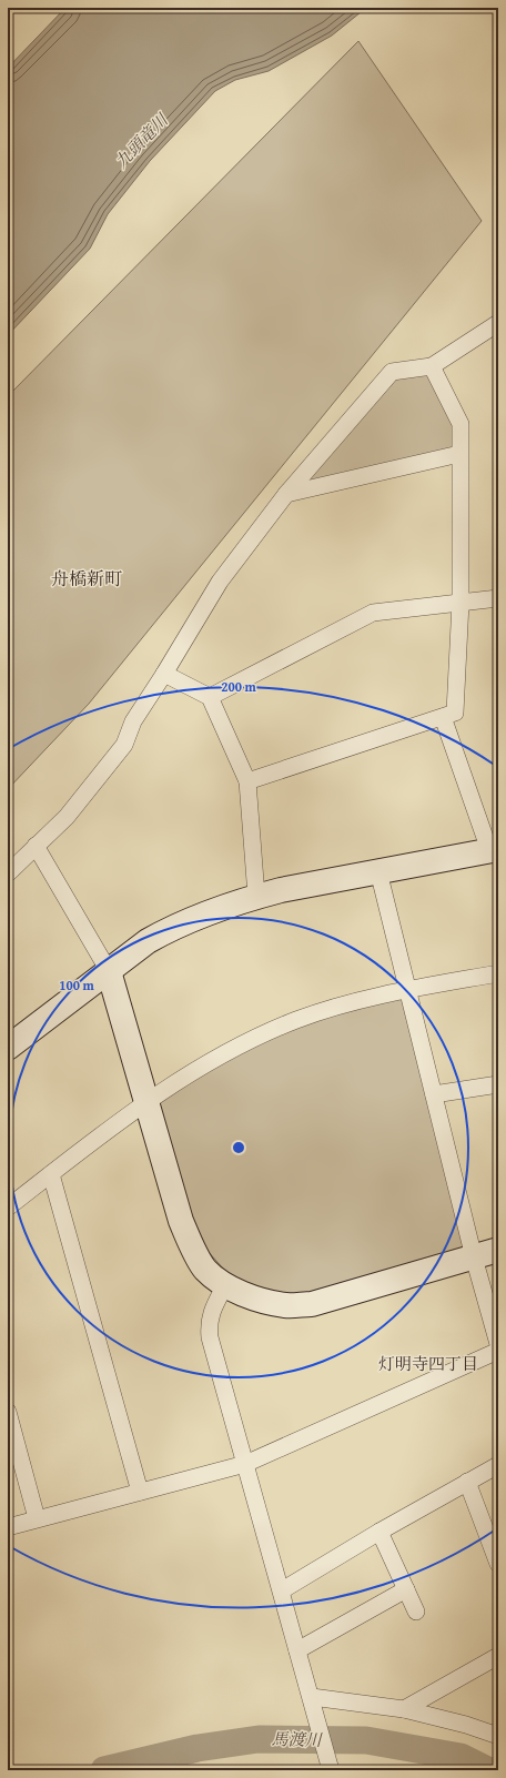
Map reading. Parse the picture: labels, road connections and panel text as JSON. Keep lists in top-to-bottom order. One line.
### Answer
{"districts":["舟橋新町","灯明寺四丁目"],"water":["九頭竜川","馬渡川"],"rings":["200 m","100 m"]}
